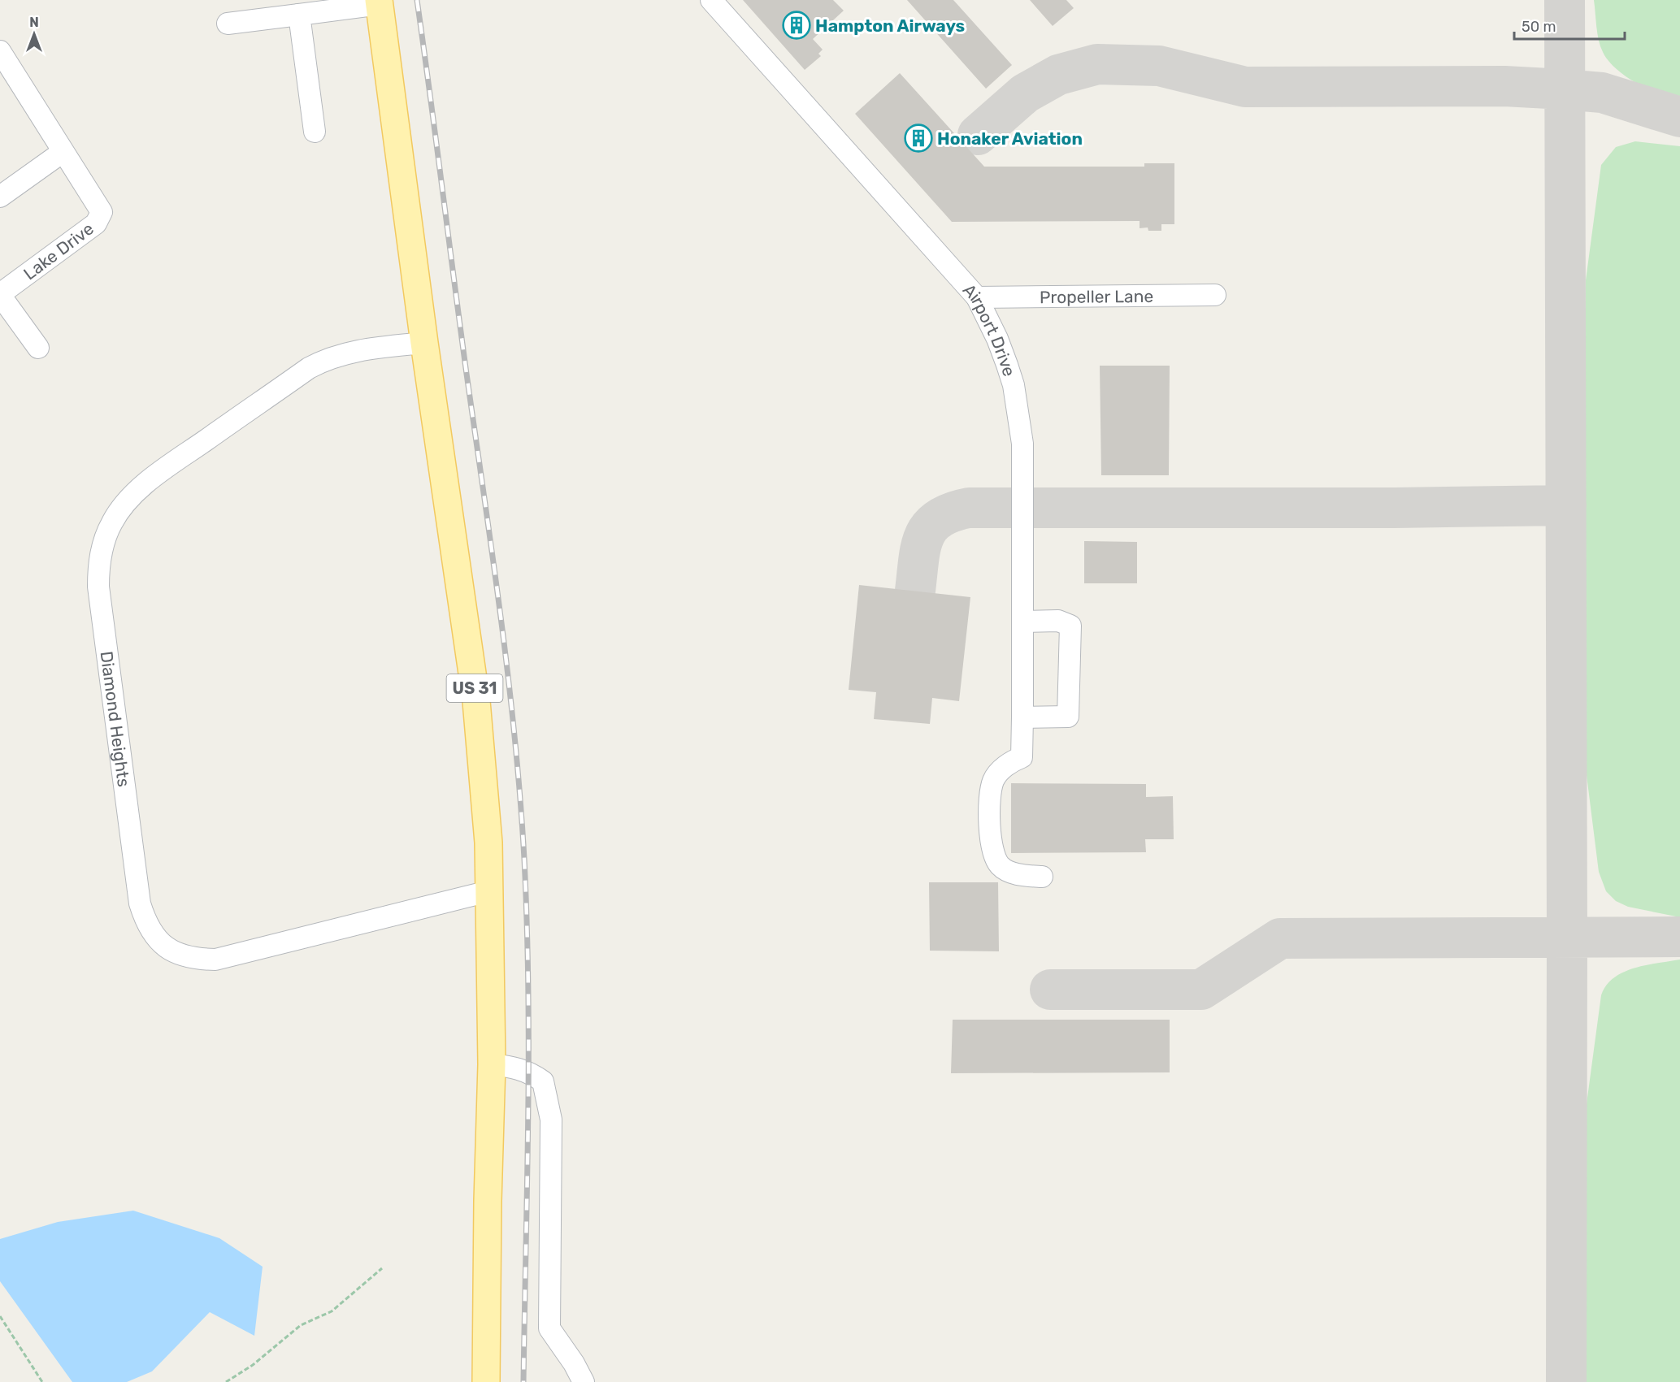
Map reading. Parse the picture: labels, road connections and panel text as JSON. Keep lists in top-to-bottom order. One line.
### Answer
{"streets":{"main road":["US 31"],"street":["Lake Drive","Propeller Lane","Airport Drive","Diamond Heights"]},"crossings":[["Propeller Lane","Airport Drive"],["US 31","Diamond Heights"]],"places":{"building":["Hampton Airways","Honaker Aviation"]},"scale_bar":"50 m","north":"top"}
